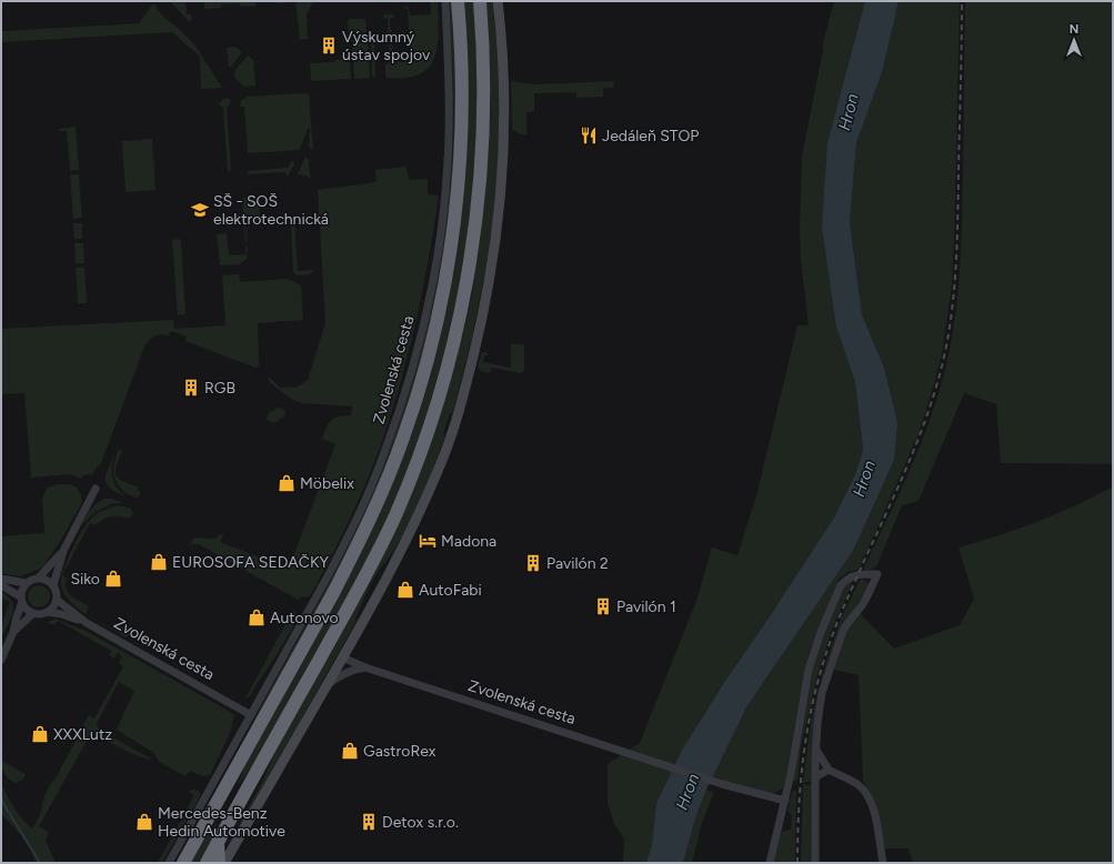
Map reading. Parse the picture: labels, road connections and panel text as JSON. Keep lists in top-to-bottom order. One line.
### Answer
{"streets":{"street":["Zvolenská cesta"]},"water":["Hron"],"places":{"building":["Výskumný ústav spojov","RGB","Pavilón 2","Pavilón 1","Detox s.r.o."],"restaurant":["Jedáleň STOP"],"school or university":["SŠ - SOŠ elektrotechnická"],"shop":["Möbelix","EUROSOFA SEDAČKY","Siko","AutoFabi","Autonovo","XXXLutz","GastroRex","Mercedes-Benz Hedin Automotive"],"hotel":["Madona"]},"north":"top"}
